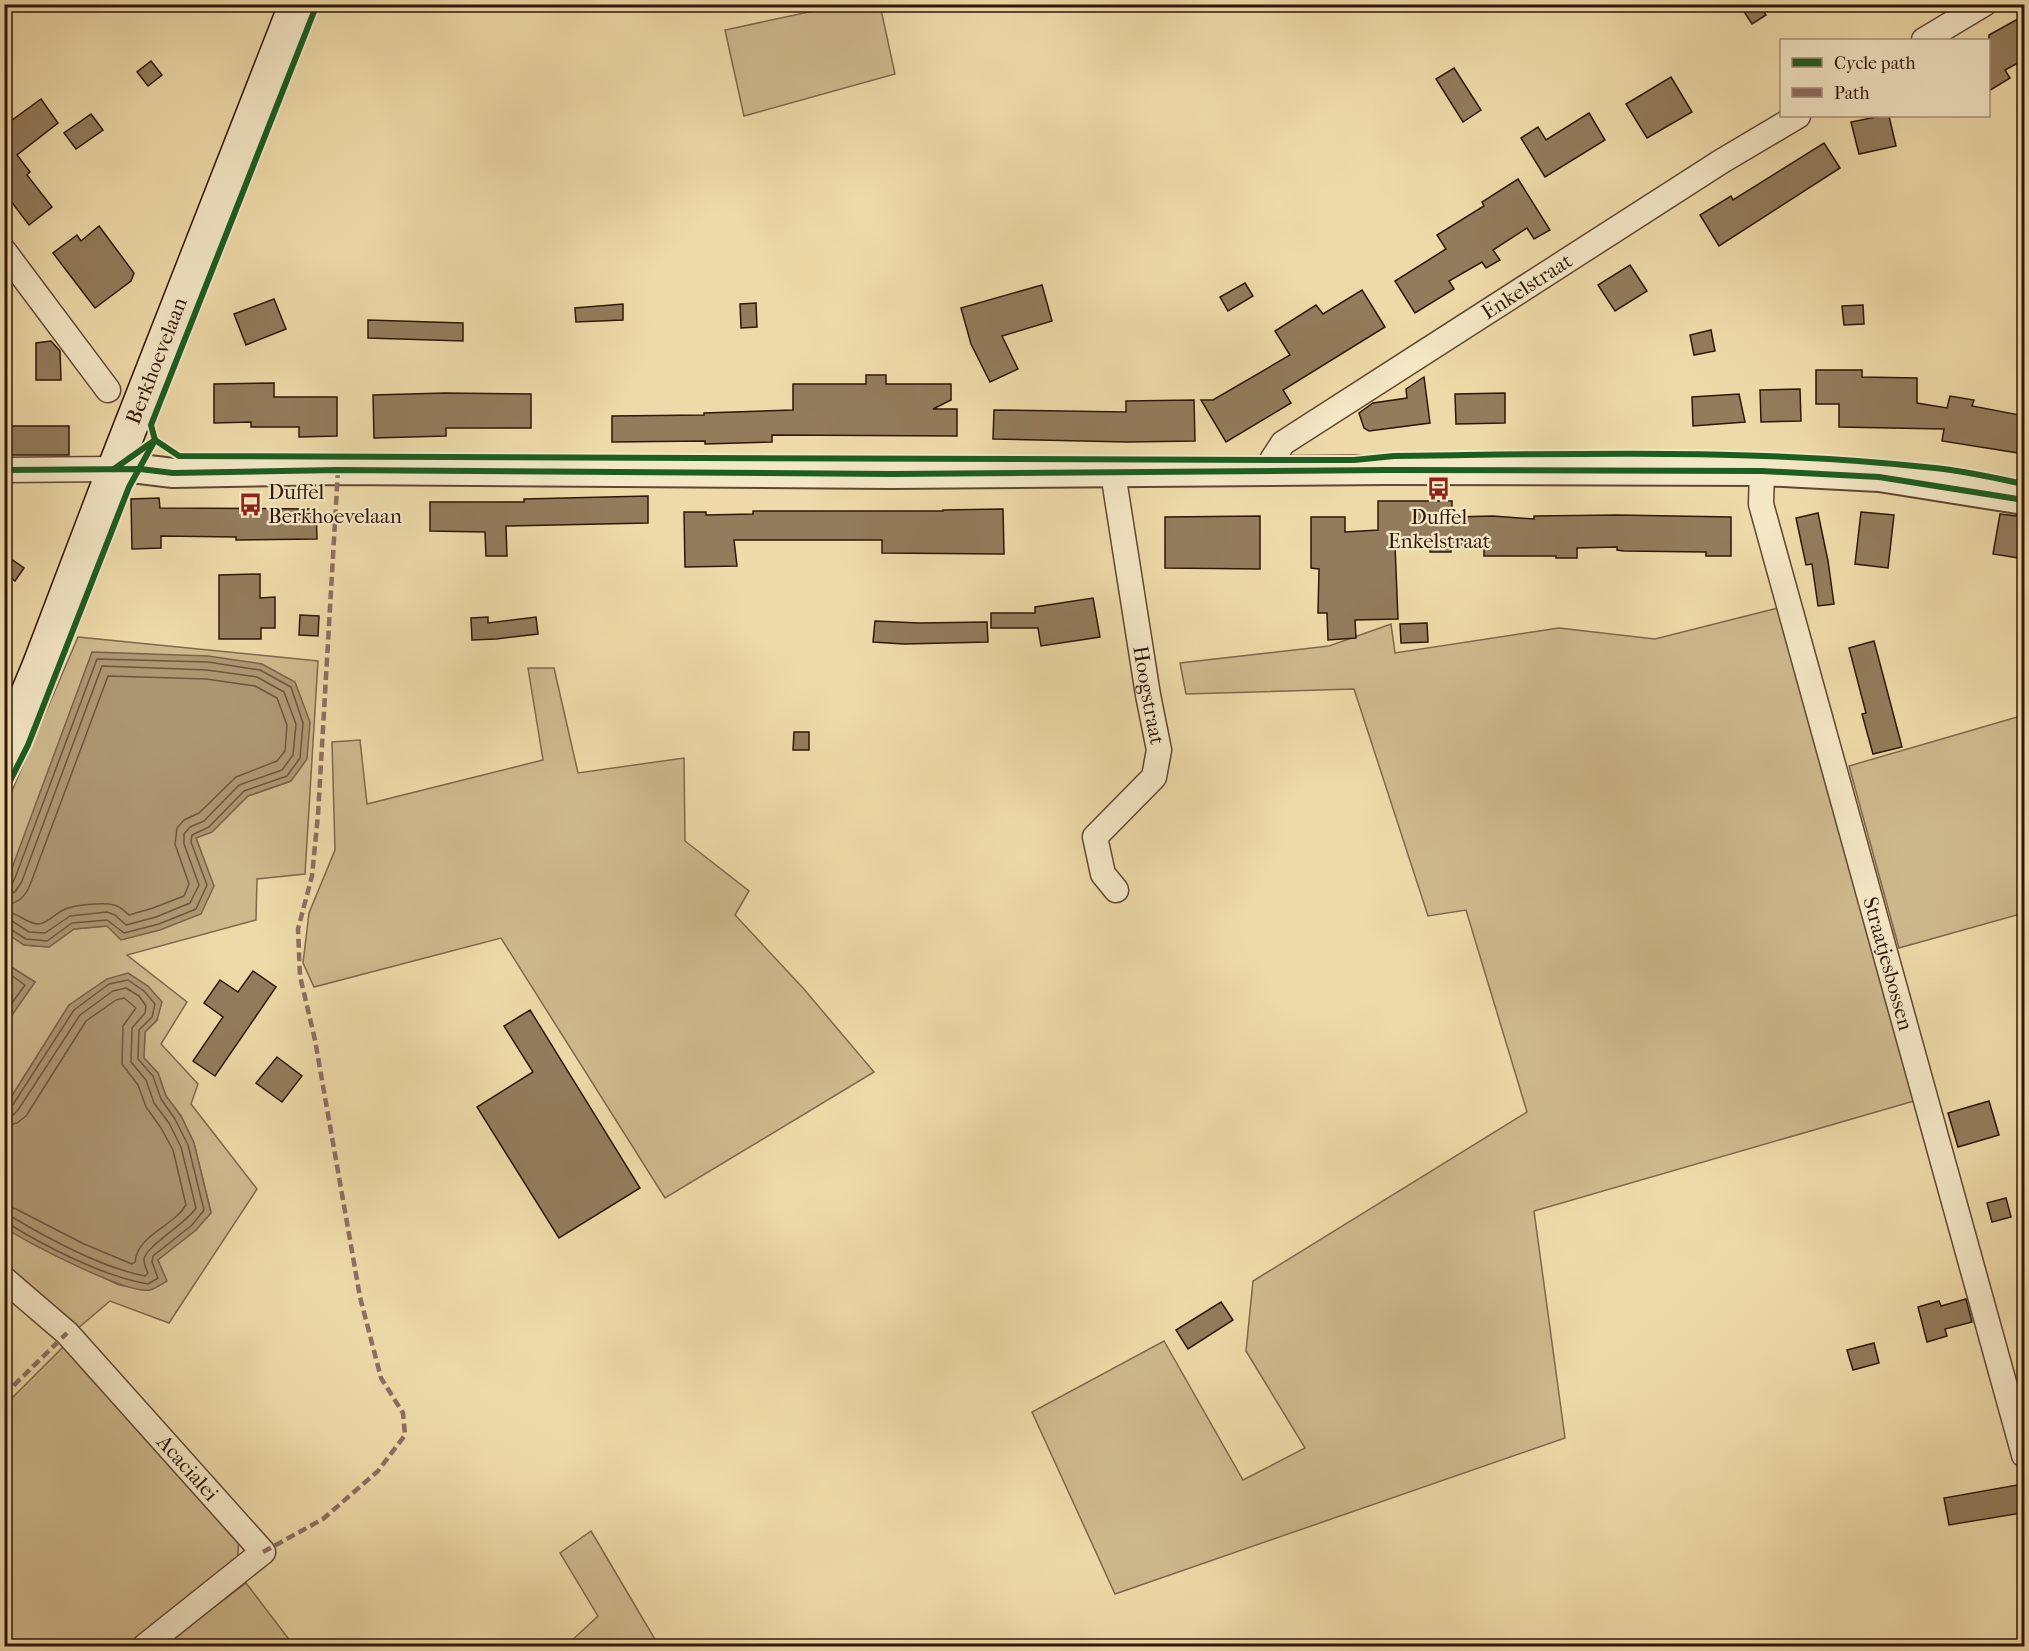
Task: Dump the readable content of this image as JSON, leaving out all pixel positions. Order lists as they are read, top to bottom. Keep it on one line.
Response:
{"streets":{"main road":["Berkhoevelaan"],"street":["Enkelstraat","Hoogstraat","Straatjesbossen","Acacialei"]},"places":{"bus stop":["Duffel Enkelstraat","Duffel Berkhoevelaan"]},"legend":["Cycle path","Path"]}
